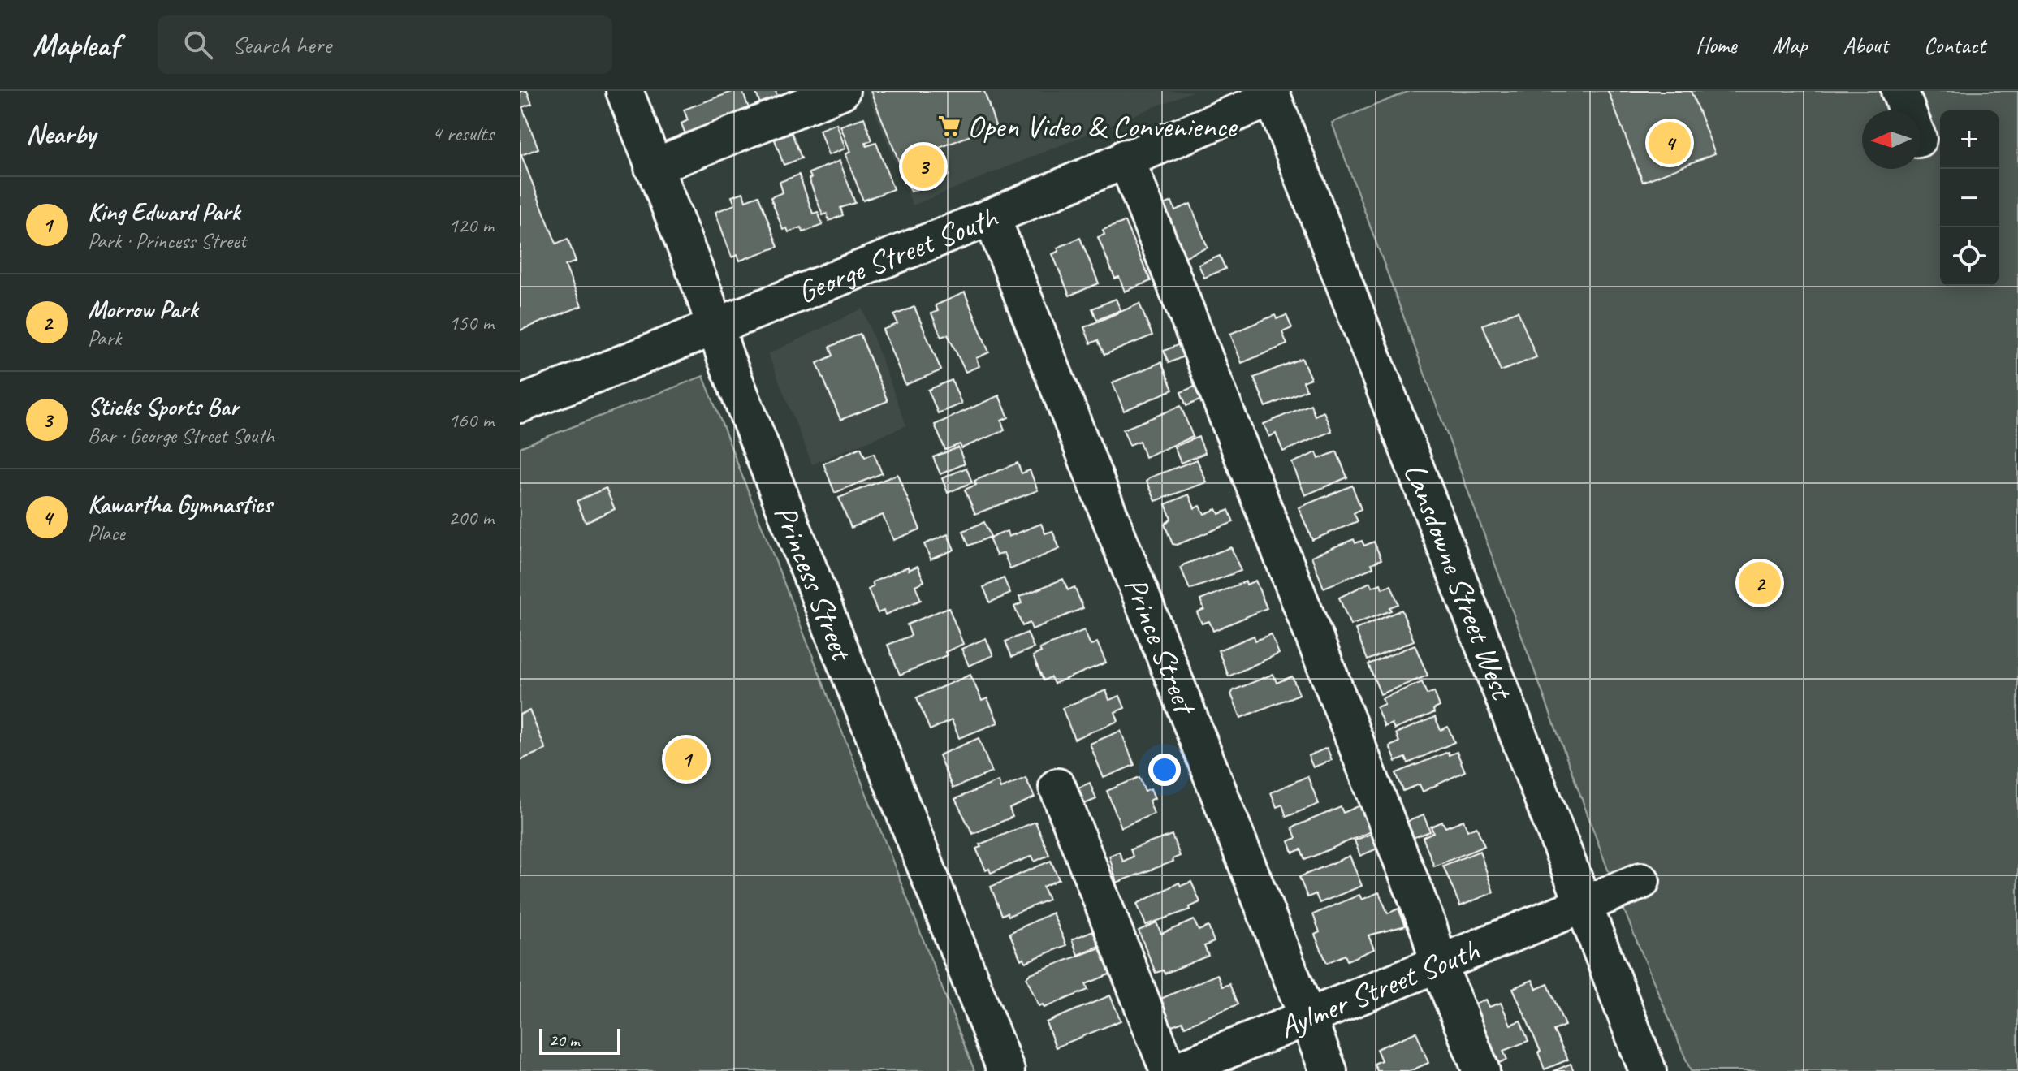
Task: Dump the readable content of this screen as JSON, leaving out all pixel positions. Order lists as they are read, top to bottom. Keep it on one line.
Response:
{"streets":{"street":["George Street South","Princess Street","Lansdowne Street West","Prince Street","Aylmer Street South"]},"crossings":[["George Street South","Princess Street"],["George Street South","Lansdowne Street West"],["George Street South","Prince Street"],["Lansdowne Street West","Aylmer Street South"],["Prince Street","Aylmer Street South"]],"places":{"supermarket":["Open Video & Convenience"]},"scale_bar":"20 m","north":"left","page":{"header":"Mapleaf","search":"Search here","nav":["Home","Map","About","Contact"],"heading":["Nearby","4 results"],"map_buttons":["+","−"],"pins":["4","3","2","1"],"list":[{"mark":"1","name":"King Edward Park","note":"Park · Princess Street","value":"120 m"},{"mark":"2","name":"Morrow Park","note":"Park","value":"150 m"},{"mark":"3","name":"Sticks Sports Bar","note":"Bar · George Street South","value":"160 m"},{"mark":"4","name":"Kawartha Gymnastics","note":"Place","value":"200 m"}],"scale":"20 m"}}
